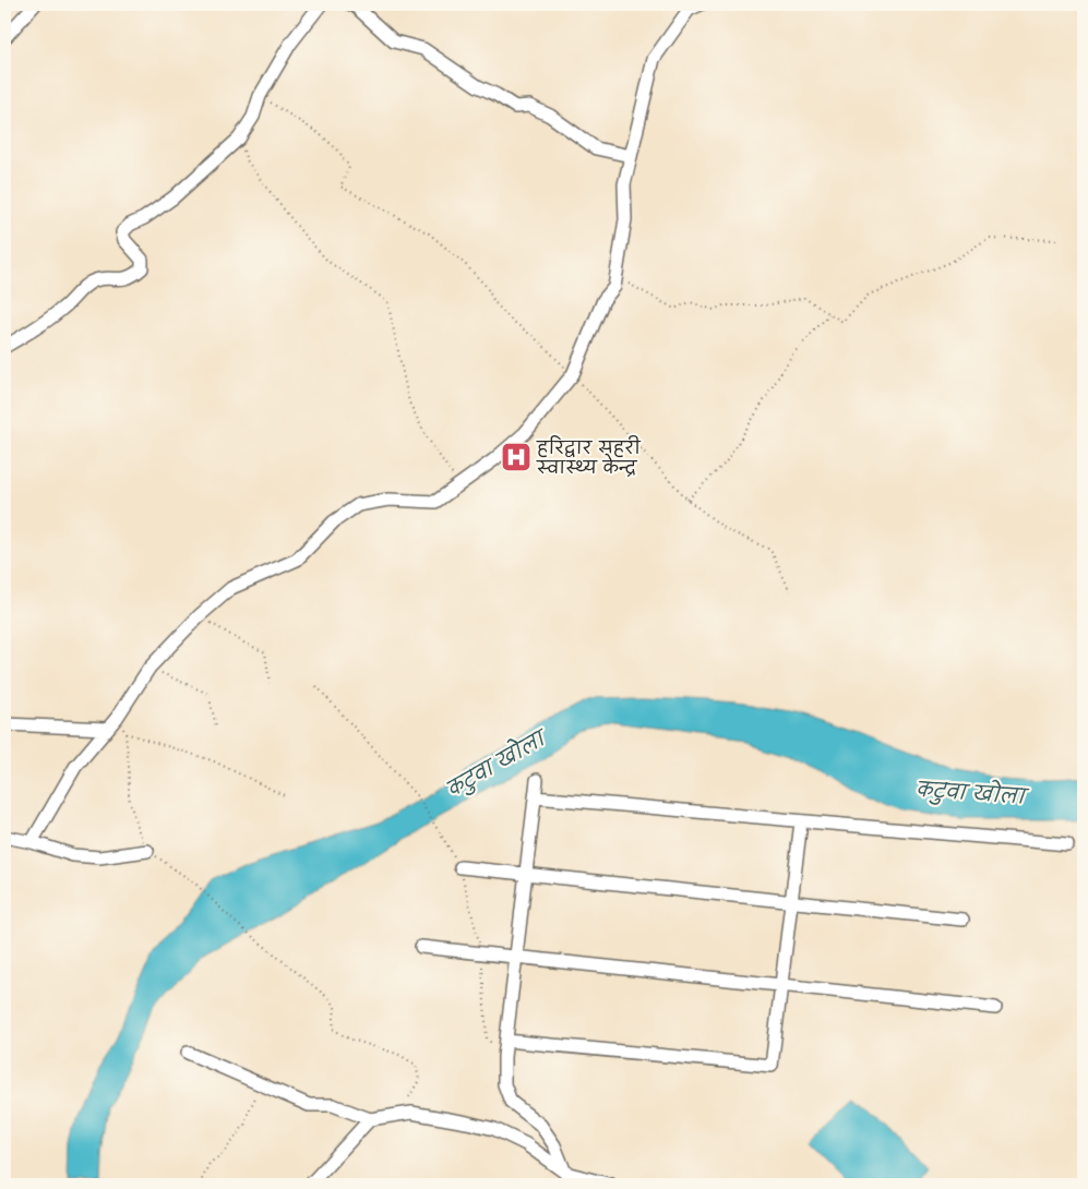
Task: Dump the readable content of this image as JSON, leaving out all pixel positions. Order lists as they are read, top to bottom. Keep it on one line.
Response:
{"water":["कटुवा खोला"],"places":{"hospital":["हरिद्वार सहरी स्वास्थ्य केन्द्र"]}}
